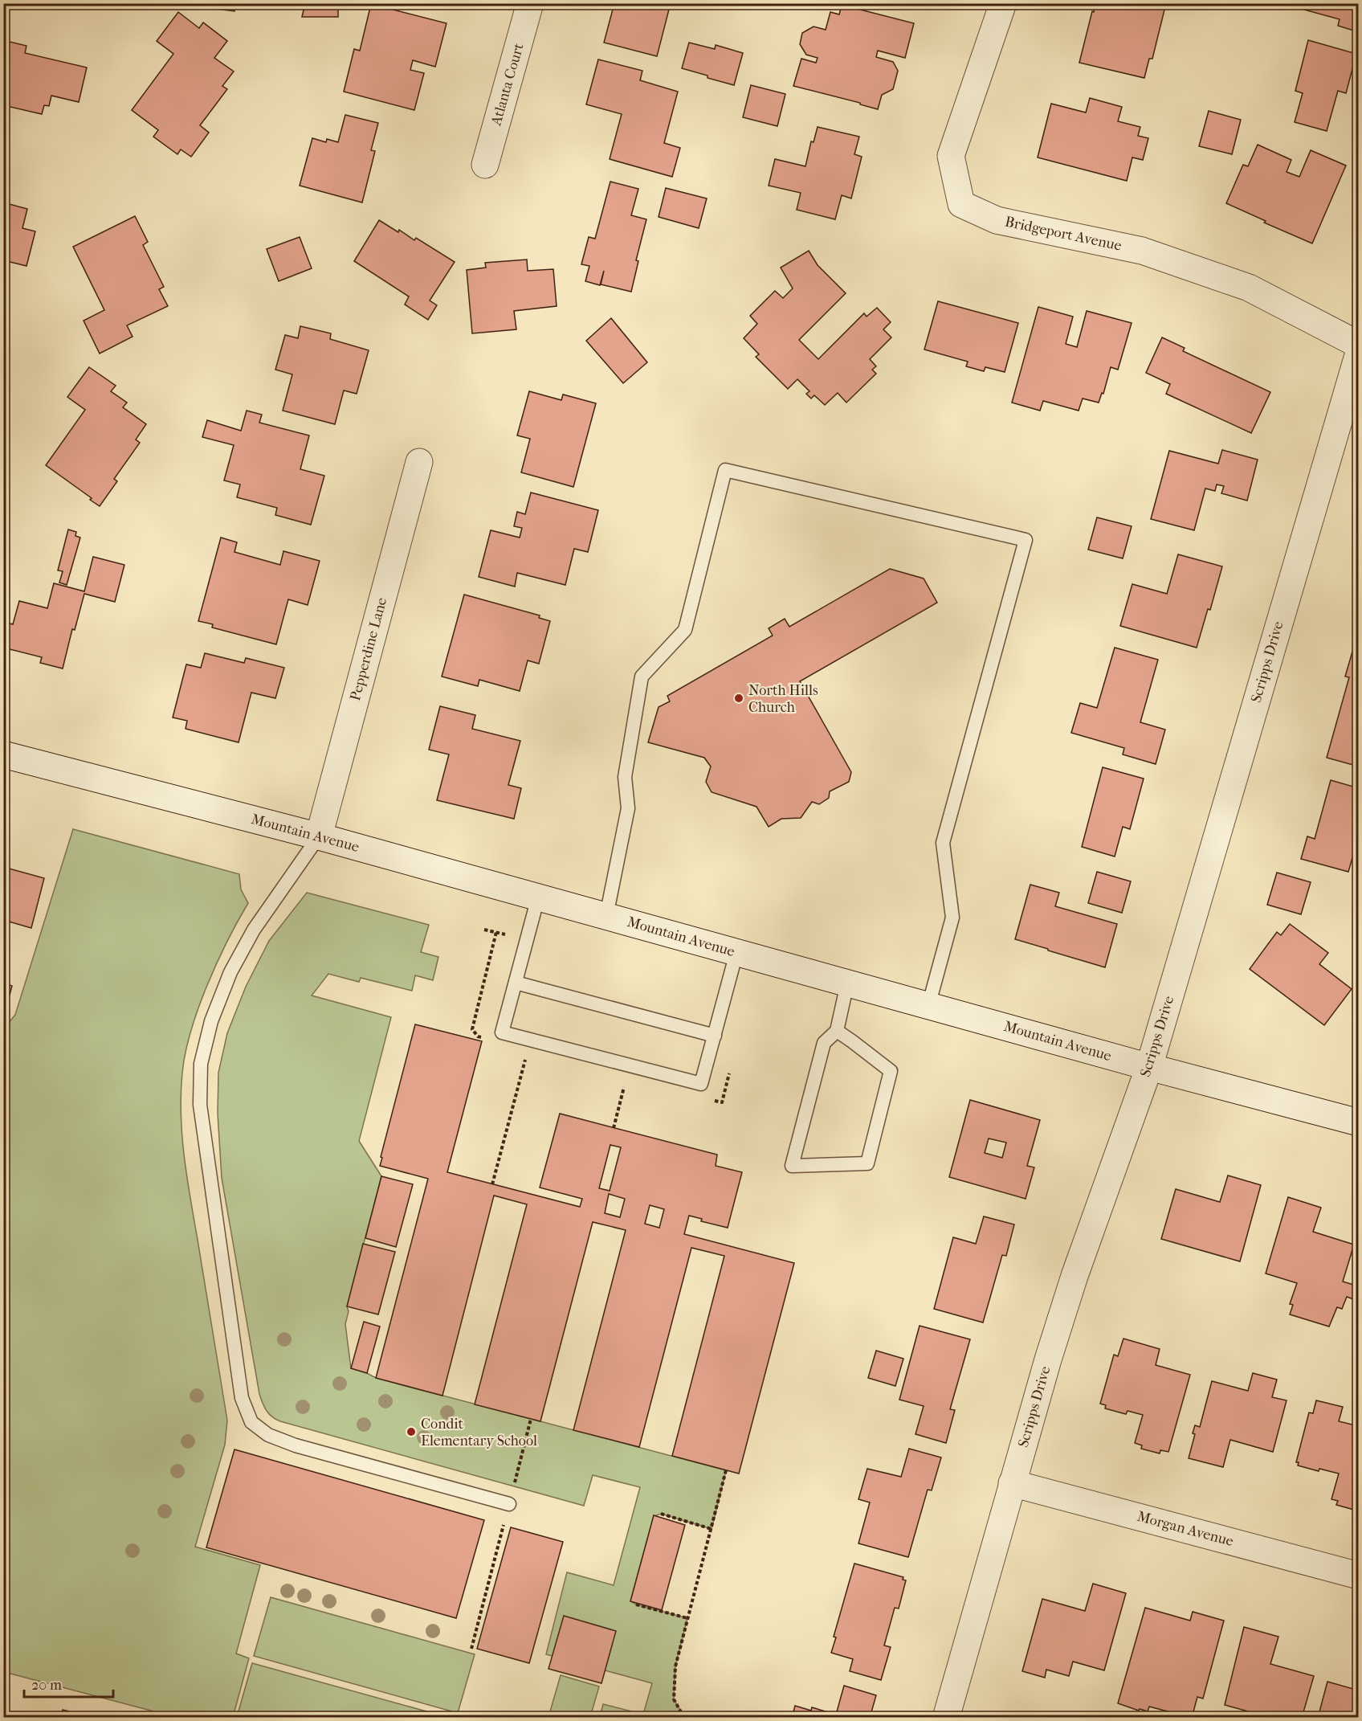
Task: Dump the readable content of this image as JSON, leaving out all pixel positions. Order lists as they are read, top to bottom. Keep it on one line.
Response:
{"streets":{"street":["Atlanta Court","Bridgeport Avenue","Pepperdine Lane","Scripps Drive","Mountain Avenue","Morgan Avenue"]},"crossings":[["Pepperdine Lane","Mountain Avenue"],["Scripps Drive","Mountain Avenue"],["Scripps Drive","Morgan Avenue"]],"places":["North Hills Church","Condit Elementary School"],"scale_bar":"20 m"}
